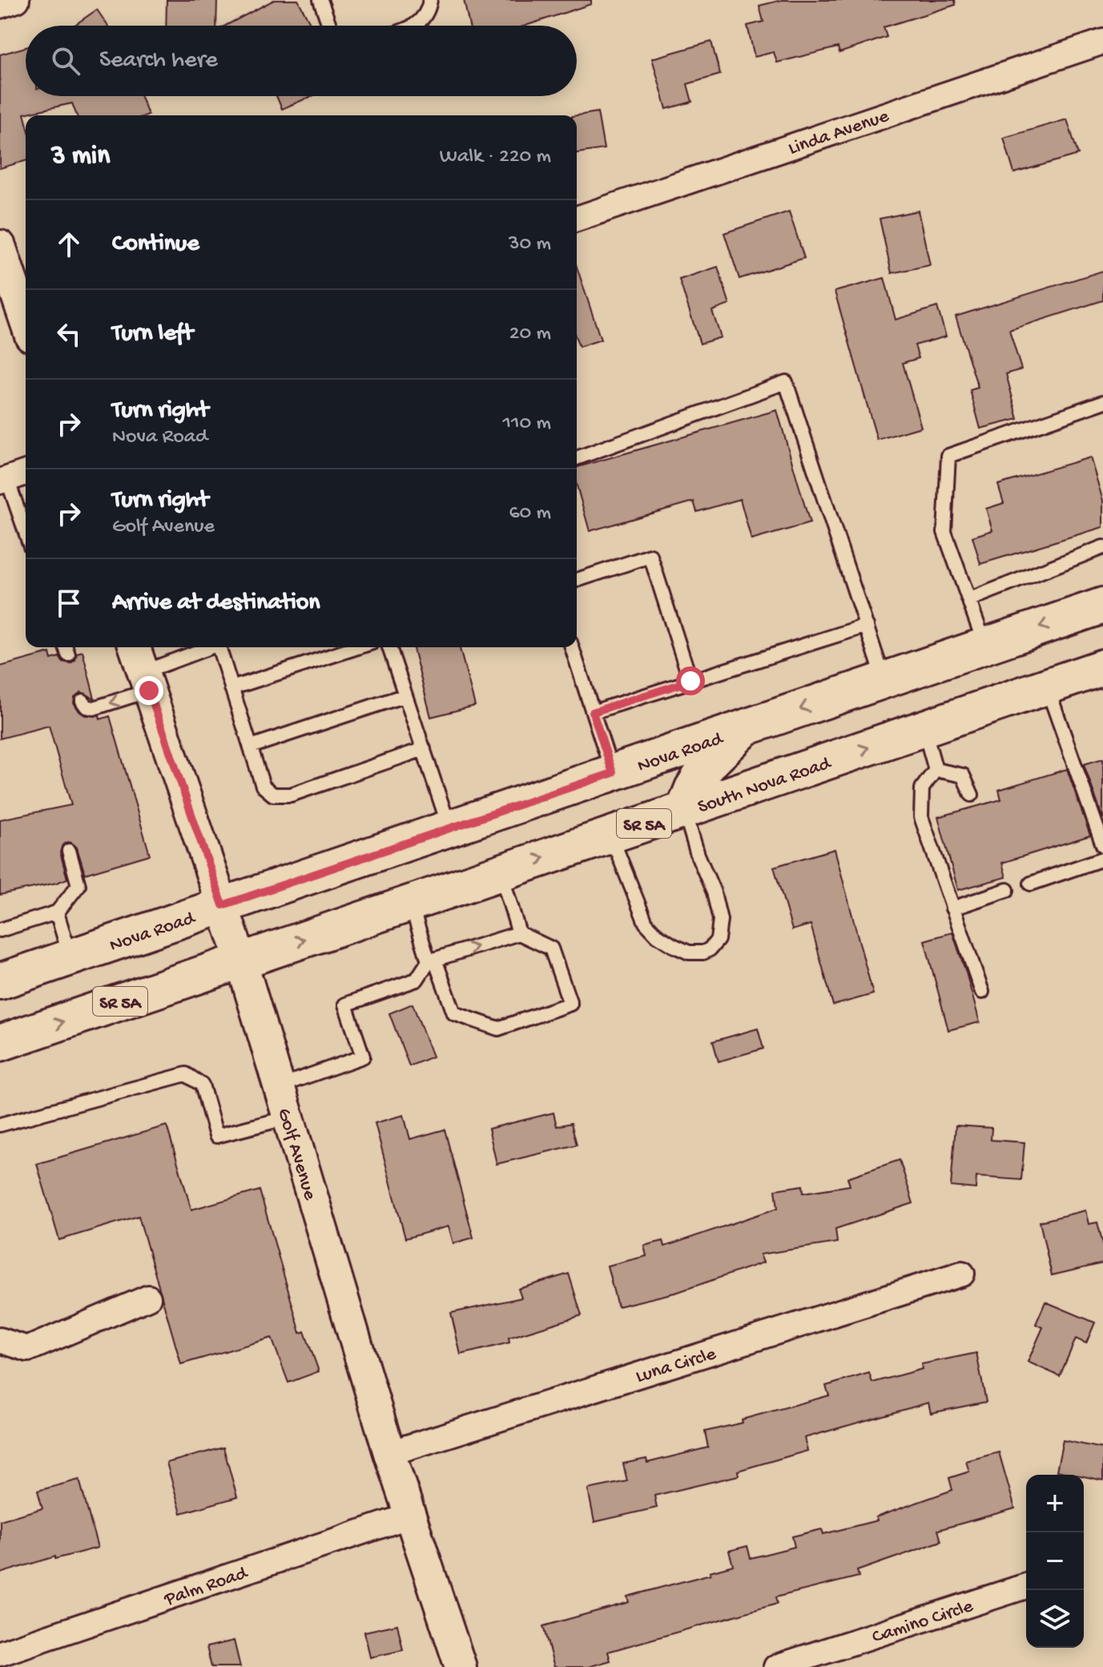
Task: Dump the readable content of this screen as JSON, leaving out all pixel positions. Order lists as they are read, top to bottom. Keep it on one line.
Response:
{"streets":{"main road":["Nova Road","South Nova Road","SR 5A"],"street":["Linda Avenue","Golf Avenue","Luna Circle","Palm Road","Camino Circle"]},"crossings":[["Nova Road","Golf Avenue"],["South Nova Road","SR 5A"],["South Nova Road","Golf Avenue"],["SR 5A","Golf Avenue"],["Golf Avenue","Luna Circle"],["Golf Avenue","Palm Road"]],"one_way":["South Nova Road"],"page":{"search":"Search here","heading":["3 min","Walk · 220 m"],"list":[["Continue","30 m"],["Turn left","20 m"],["Turn right","Nova Road","110 m"],["Turn right","Golf Avenue","60 m"],"Arrive at destination"],"map_buttons":["+","−"]}}
